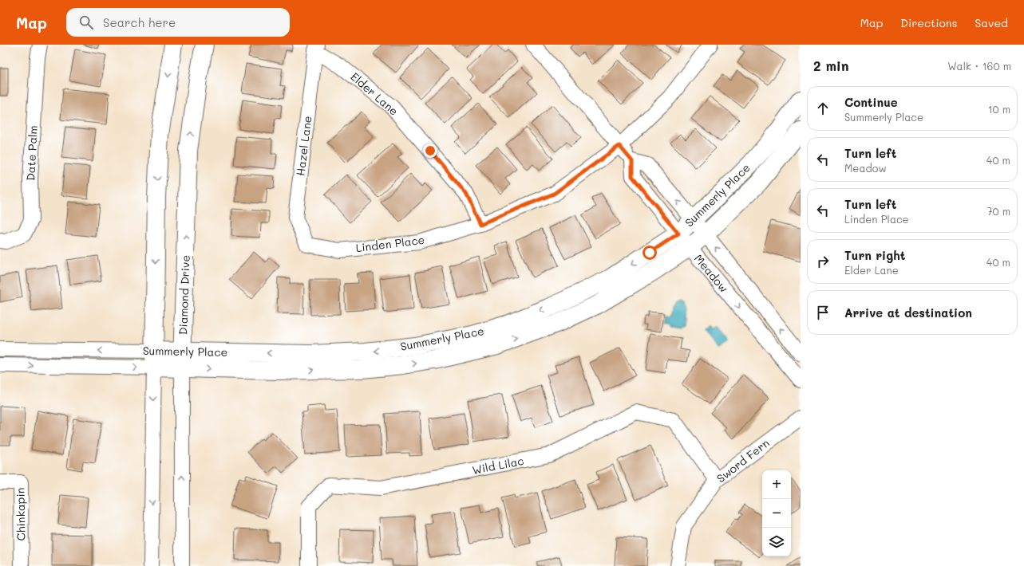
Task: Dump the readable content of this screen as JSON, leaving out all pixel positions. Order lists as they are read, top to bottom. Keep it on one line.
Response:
{"streets":{"street":["Elder Lane","Hazel Lane","Date Palm","Summerly Place","Linden Place","Meadow","Diamond Drive","Sword Fern","Wild Lilac","Chinkapin"]},"crossings":[["Elder Lane","Hazel Lane"],["Elder Lane","Linden Place"],["Hazel Lane","Linden Place"],["Summerly Place","Meadow"],["Summerly Place","Diamond Drive"],["Sword Fern","Wild Lilac"]],"page":{"header":"Map","search":"Search here","nav":["Map","Directions","Saved"],"heading":["2 min","Walk · 160 m"],"list":[["Continue","Summerly Place","10 m"],["Turn left","Meadow","40 m"],["Turn left","Linden Place","70 m"],["Turn right","Elder Lane","40 m"],"Arrive at destination"],"map_buttons":["+","−"]}}
